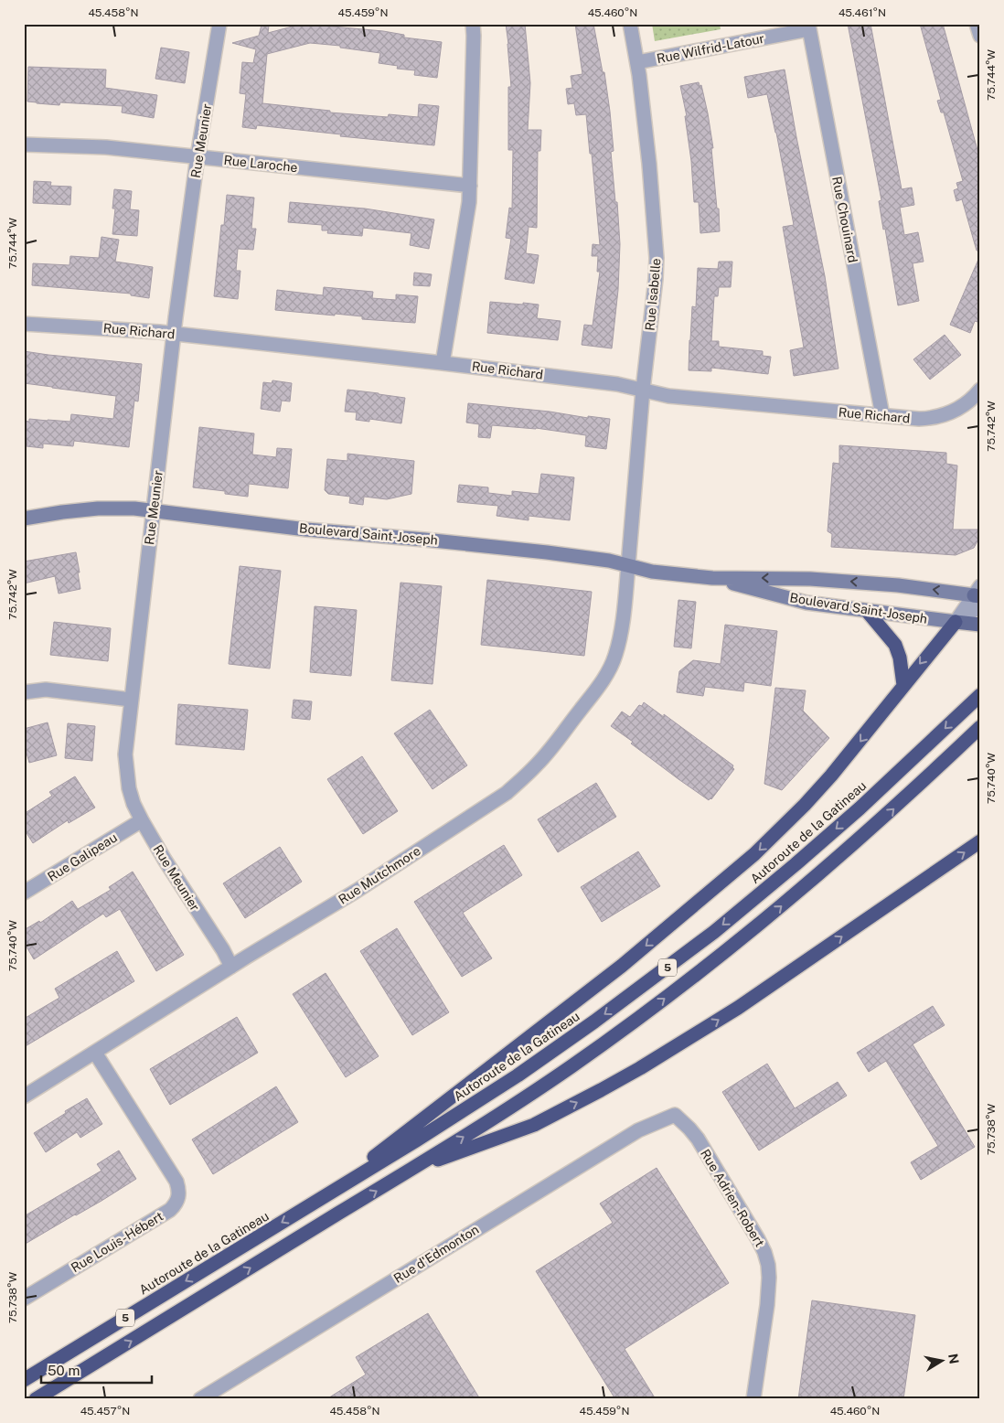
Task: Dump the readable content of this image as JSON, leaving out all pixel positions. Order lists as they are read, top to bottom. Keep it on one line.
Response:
{"streets":{"highway":["Autoroute de la Gatineau","5"],"main road":["Boulevard Saint-Joseph"],"street":["Rue Wilfrid-Latour","Rue Meunier","Rue Laroche","Rue Chouinard","Rue Isabelle","Rue Richard","Rue Galipeau","Rue Mutchmore","Rue Adrien-Robert","Rue Louis-Hébert","Rue d'Edmonton"]},"crossings":[["Rue Wilfrid-Latour","Rue Chouinard"],["Rue Wilfrid-Latour","Rue Isabelle"],["Rue Meunier","Rue Laroche"],["Rue Meunier","Rue Richard"],["Rue Meunier","Boulevard Saint-Joseph"],["Rue Meunier","Rue Galipeau"],["Rue Meunier","Rue Mutchmore"],["Rue Chouinard","Rue Richard"],["Rue Isabelle","Rue Richard"],["Rue Isabelle","Boulevard Saint-Joseph"],["Rue Isabelle","Rue Mutchmore"],["Boulevard Saint-Joseph","Rue Mutchmore"],["Rue Mutchmore","Rue Louis-Hébert"],["Rue Adrien-Robert","Rue d'Edmonton"]],"scale_bar":"50 m","north":"right","coordinates":["45.458°N","45.459°N","45.460°N","45.461°N","75.744°W","75.742°W","75.740°W","75.738°W","45.457°N"]}
